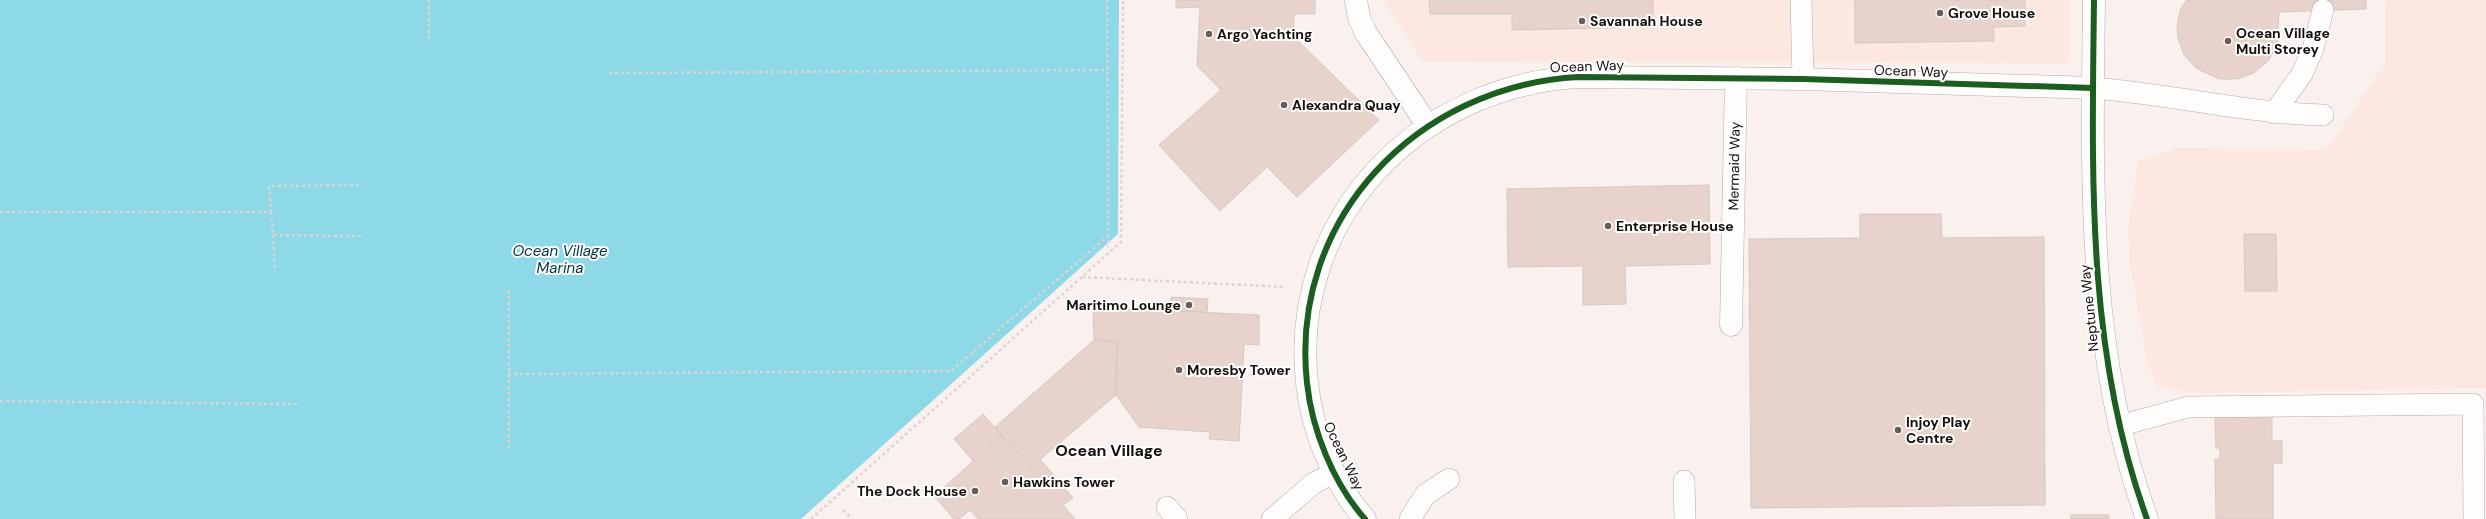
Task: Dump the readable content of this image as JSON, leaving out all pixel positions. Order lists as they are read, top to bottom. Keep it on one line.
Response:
{"streets":{"street":["Ocean Way","Mermaid Way","Neptune Way"]},"crossings":[["Ocean Way","Mermaid Way"],["Ocean Way","Neptune Way"]],"districts":["Ocean Village"],"water":["Ocean Village Marina"],"places":["Grove House","Savannah House","Argo Yachting","Ocean Village Multi Storey","Alexandra Quay","Enterprise House","Maritimo Lounge","Moresby Tower","Injoy Play Centre","Hawkins Tower","The Dock House"]}
